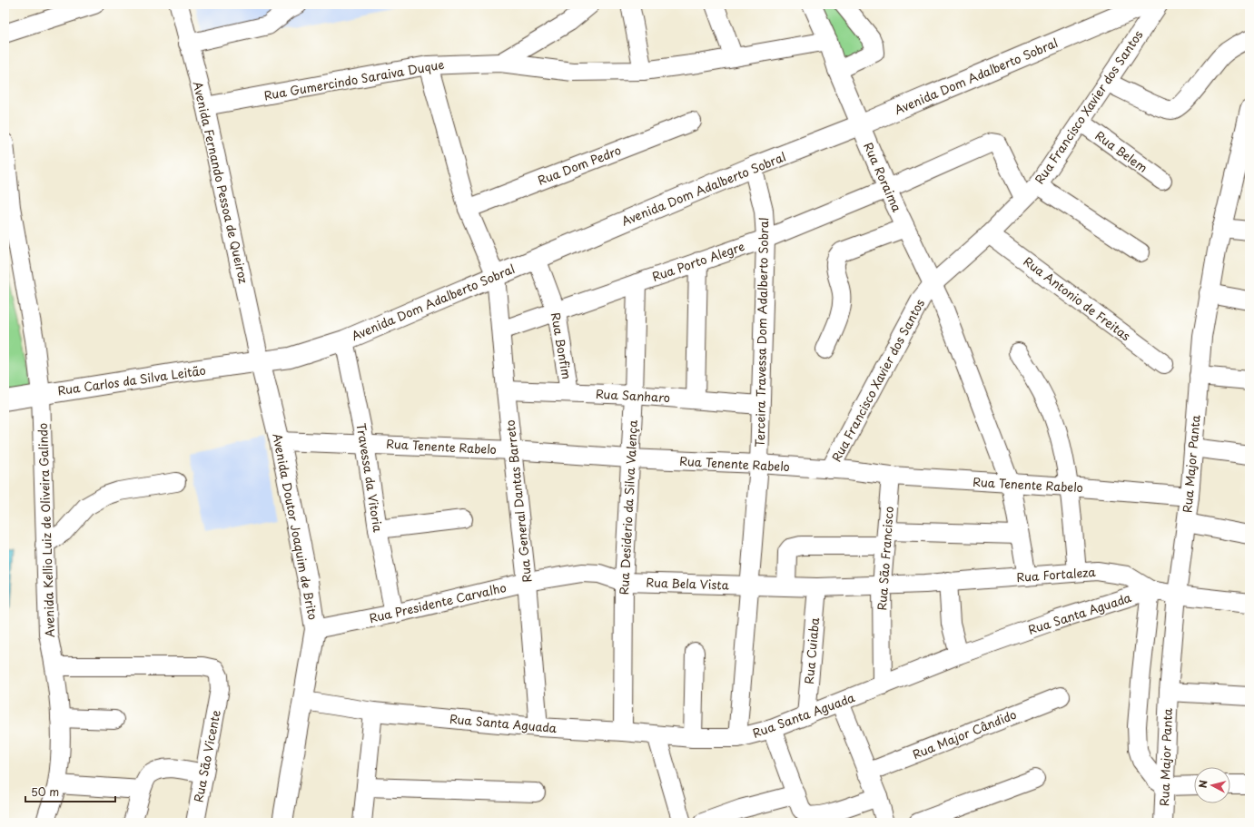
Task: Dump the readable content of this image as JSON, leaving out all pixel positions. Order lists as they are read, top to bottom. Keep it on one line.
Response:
{"streets":{"main road":["Avenida Dom Adalberto Sobral","Rua Carlos da Silva Leitão","Avenida Doutor Joaquim de Brito"],"street":["Rua Gumercindo Saraiva Duque","Rua Francisco Xavier dos Santos","Rua Belem","Rua Dom Pedro","Rua Roraima","Avenida Fernando Pessoa de Queiroz","Rua Porto Alegre","Rua Antonio de Freitas","Terceira Travessa Dom Adalberto Sobral","Rua Bonfim","Rua Sanharo","Rua Tenente Rabelo","Rua Major Panta","Travessa da Vitoria","Rua General Dantas Barreto","Rua Desiderio da Silva Valença","Avenida Kellio Luiz de Oliveira Galindo","Rua São Francisco","Rua Fortaleza","Rua Bela Vista","Rua Presidente Carvalho","Rua Santa Aguada","Rua Cuiaba","Rua Major Cândido","Rua São Vicente"]},"crossings":[["Avenida Dom Adalberto Sobral","Rua Roraima"],["Avenida Dom Adalberto Sobral","Avenida Fernando Pessoa de Queiroz"],["Avenida Dom Adalberto Sobral","Terceira Travessa Dom Adalberto Sobral"],["Avenida Dom Adalberto Sobral","Rua Bonfim"],["Avenida Dom Adalberto Sobral","Rua Carlos da Silva Leitão"],["Avenida Dom Adalberto Sobral","Travessa da Vitoria"],["Avenida Dom Adalberto Sobral","Rua General Dantas Barreto"],["Avenida Dom Adalberto Sobral","Avenida Doutor Joaquim de Brito"],["Rua Gumercindo Saraiva Duque","Rua Roraima"],["Rua Gumercindo Saraiva Duque","Avenida Fernando Pessoa de Queiroz"],["Rua Gumercindo Saraiva Duque","Rua General Dantas Barreto"],["Rua Francisco Xavier dos Santos","Rua Belem"],["Rua Francisco Xavier dos Santos","Rua Roraima"],["Rua Francisco Xavier dos Santos","Rua Porto Alegre"],["Rua Francisco Xavier dos Santos","Rua Antonio de Freitas"],["Rua Francisco Xavier dos Santos","Rua Tenente Rabelo"],["Rua Dom Pedro","Rua General Dantas Barreto"],["Rua Roraima","Rua Porto Alegre"],["Rua Roraima","Rua Tenente Rabelo"],["Rua Roraima","Rua Fortaleza"],["Avenida Fernando Pessoa de Queiroz","Rua Carlos da Silva Leitão"],["Avenida Fernando Pessoa de Queiroz","Avenida Doutor Joaquim de Brito"],["Rua Porto Alegre","Terceira Travessa Dom Adalberto Sobral"],["Rua Porto Alegre","Rua Bonfim"],["Rua Porto Alegre","Rua General Dantas Barreto"],["Rua Porto Alegre","Rua Desiderio da Silva Valença"],["Terceira Travessa Dom Adalberto Sobral","Rua Sanharo"],["Terceira Travessa Dom Adalberto Sobral","Rua Tenente Rabelo"],["Terceira Travessa Dom Adalberto Sobral","Rua Fortaleza"],["Terceira Travessa Dom Adalberto Sobral","Rua Bela Vista"],["Terceira Travessa Dom Adalberto Sobral","Rua Santa Aguada"],["Rua Bonfim","Rua Sanharo"],["Rua Carlos da Silva Leitão","Avenida Doutor Joaquim de Brito"],["Rua Carlos da Silva Leitão","Avenida Kellio Luiz de Oliveira Galindo"],["Rua Sanharo","Rua General Dantas Barreto"],["Rua Sanharo","Rua Desiderio da Silva Valença"],["Rua Tenente Rabelo","Rua Major Panta"],["Rua Tenente Rabelo","Travessa da Vitoria"],["Rua Tenente Rabelo","Rua General Dantas Barreto"],["Rua Tenente Rabelo","Rua Desiderio da Silva Valença"],["Rua Tenente Rabelo","Avenida Doutor Joaquim de Brito"],["Rua Tenente Rabelo","Rua São Francisco"],["Rua Major Panta","Rua Santa Aguada"],["Travessa da Vitoria","Rua Presidente Carvalho"],["Rua General Dantas Barreto","Rua Presidente Carvalho"],["Rua General Dantas Barreto","Rua Santa Aguada"],["Rua Desiderio da Silva Valença","Rua Bela Vista"],["Rua Desiderio da Silva Valença","Rua Presidente Carvalho"],["Rua Desiderio da Silva Valença","Rua Santa Aguada"],["Avenida Doutor Joaquim de Brito","Rua Presidente Carvalho"],["Avenida Doutor Joaquim de Brito","Rua Santa Aguada"],["Avenida Kellio Luiz de Oliveira Galindo","Rua São Vicente"],["Rua São Francisco","Rua Fortaleza"],["Rua São Francisco","Rua Santa Aguada"],["Rua Fortaleza","Rua Bela Vista"],["Rua Fortaleza","Rua Santa Aguada"],["Rua Fortaleza","Rua Cuiaba"],["Rua Bela Vista","Rua Presidente Carvalho"],["Rua Santa Aguada","Rua Cuiaba"]],"scale_bar":"50 m","north":"left"}
